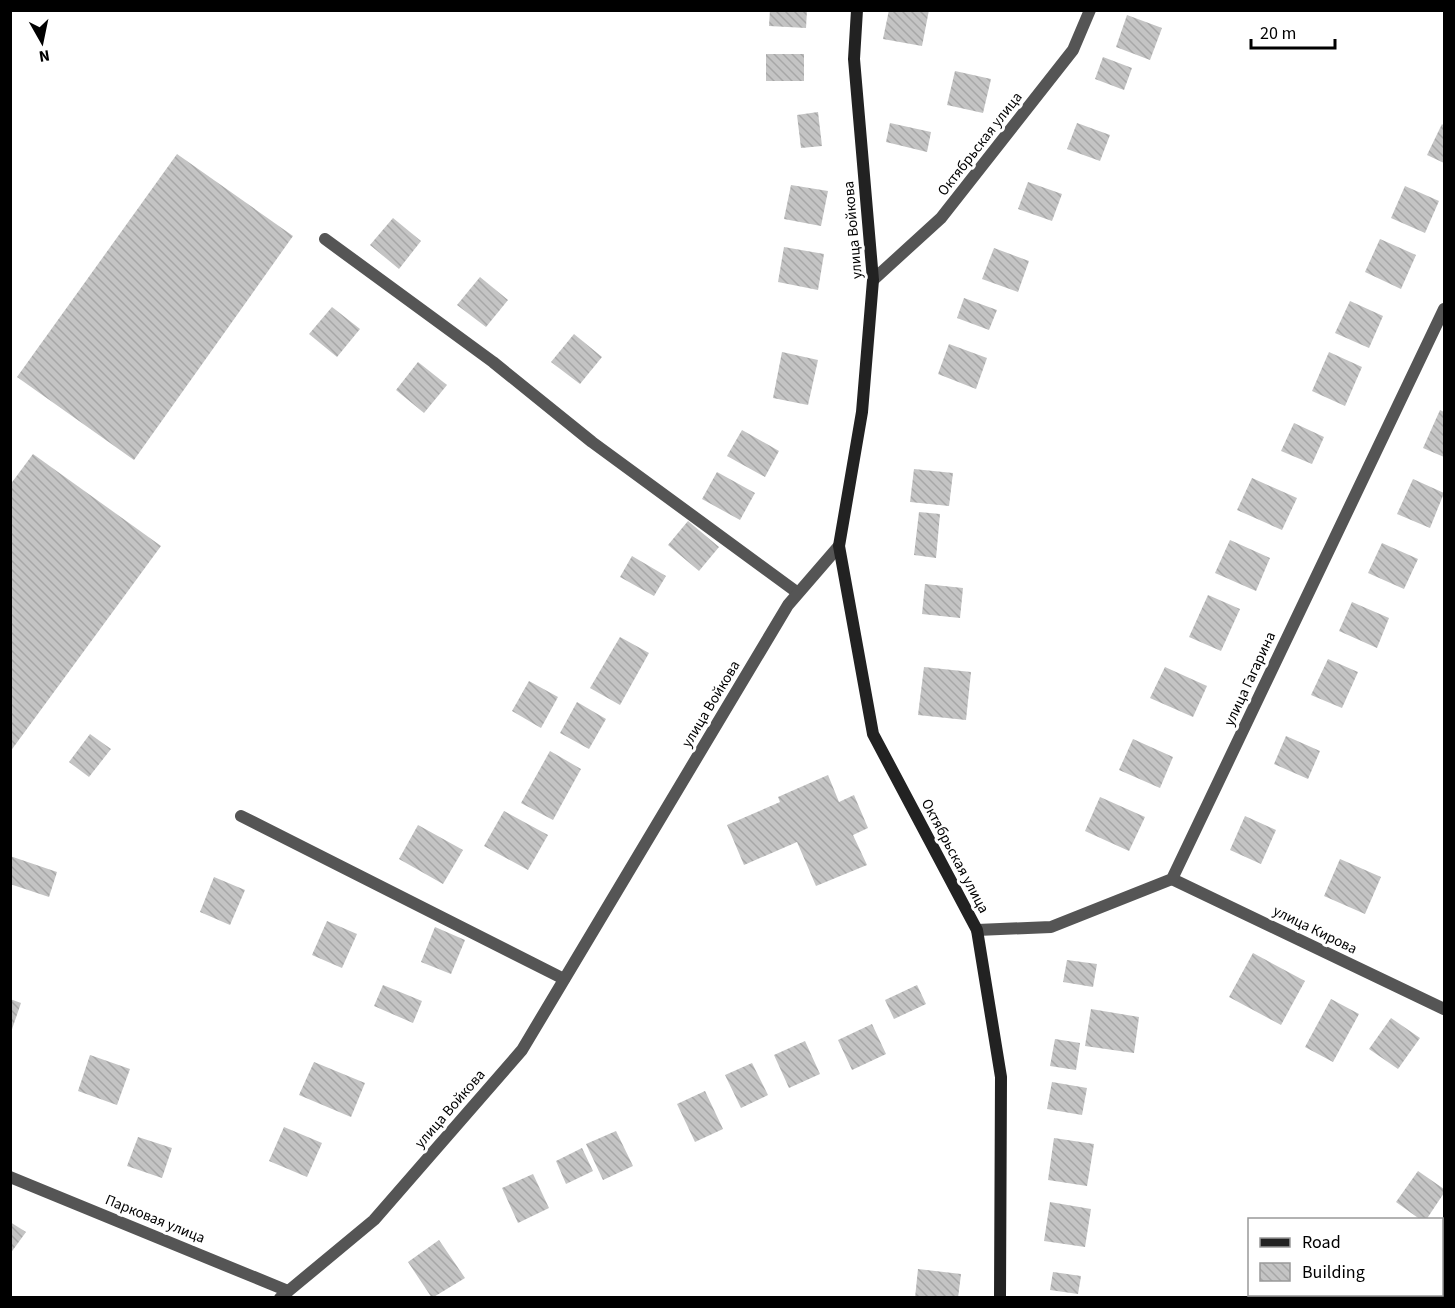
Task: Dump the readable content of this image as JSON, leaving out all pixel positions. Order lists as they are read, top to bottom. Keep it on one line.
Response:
{"streets":{"street":["Октябрьская улица","улица Войкова","улица Гагарина","улица Кирова","Парковая улица"]},"crossings":[["Октябрьская улица","улица Войкова"],["улица Войкова","Парковая улица"],["улица Гагарина","улица Кирова"]],"legend":["Road","Building"],"scale_bar":"20 m","north":"bottom"}
